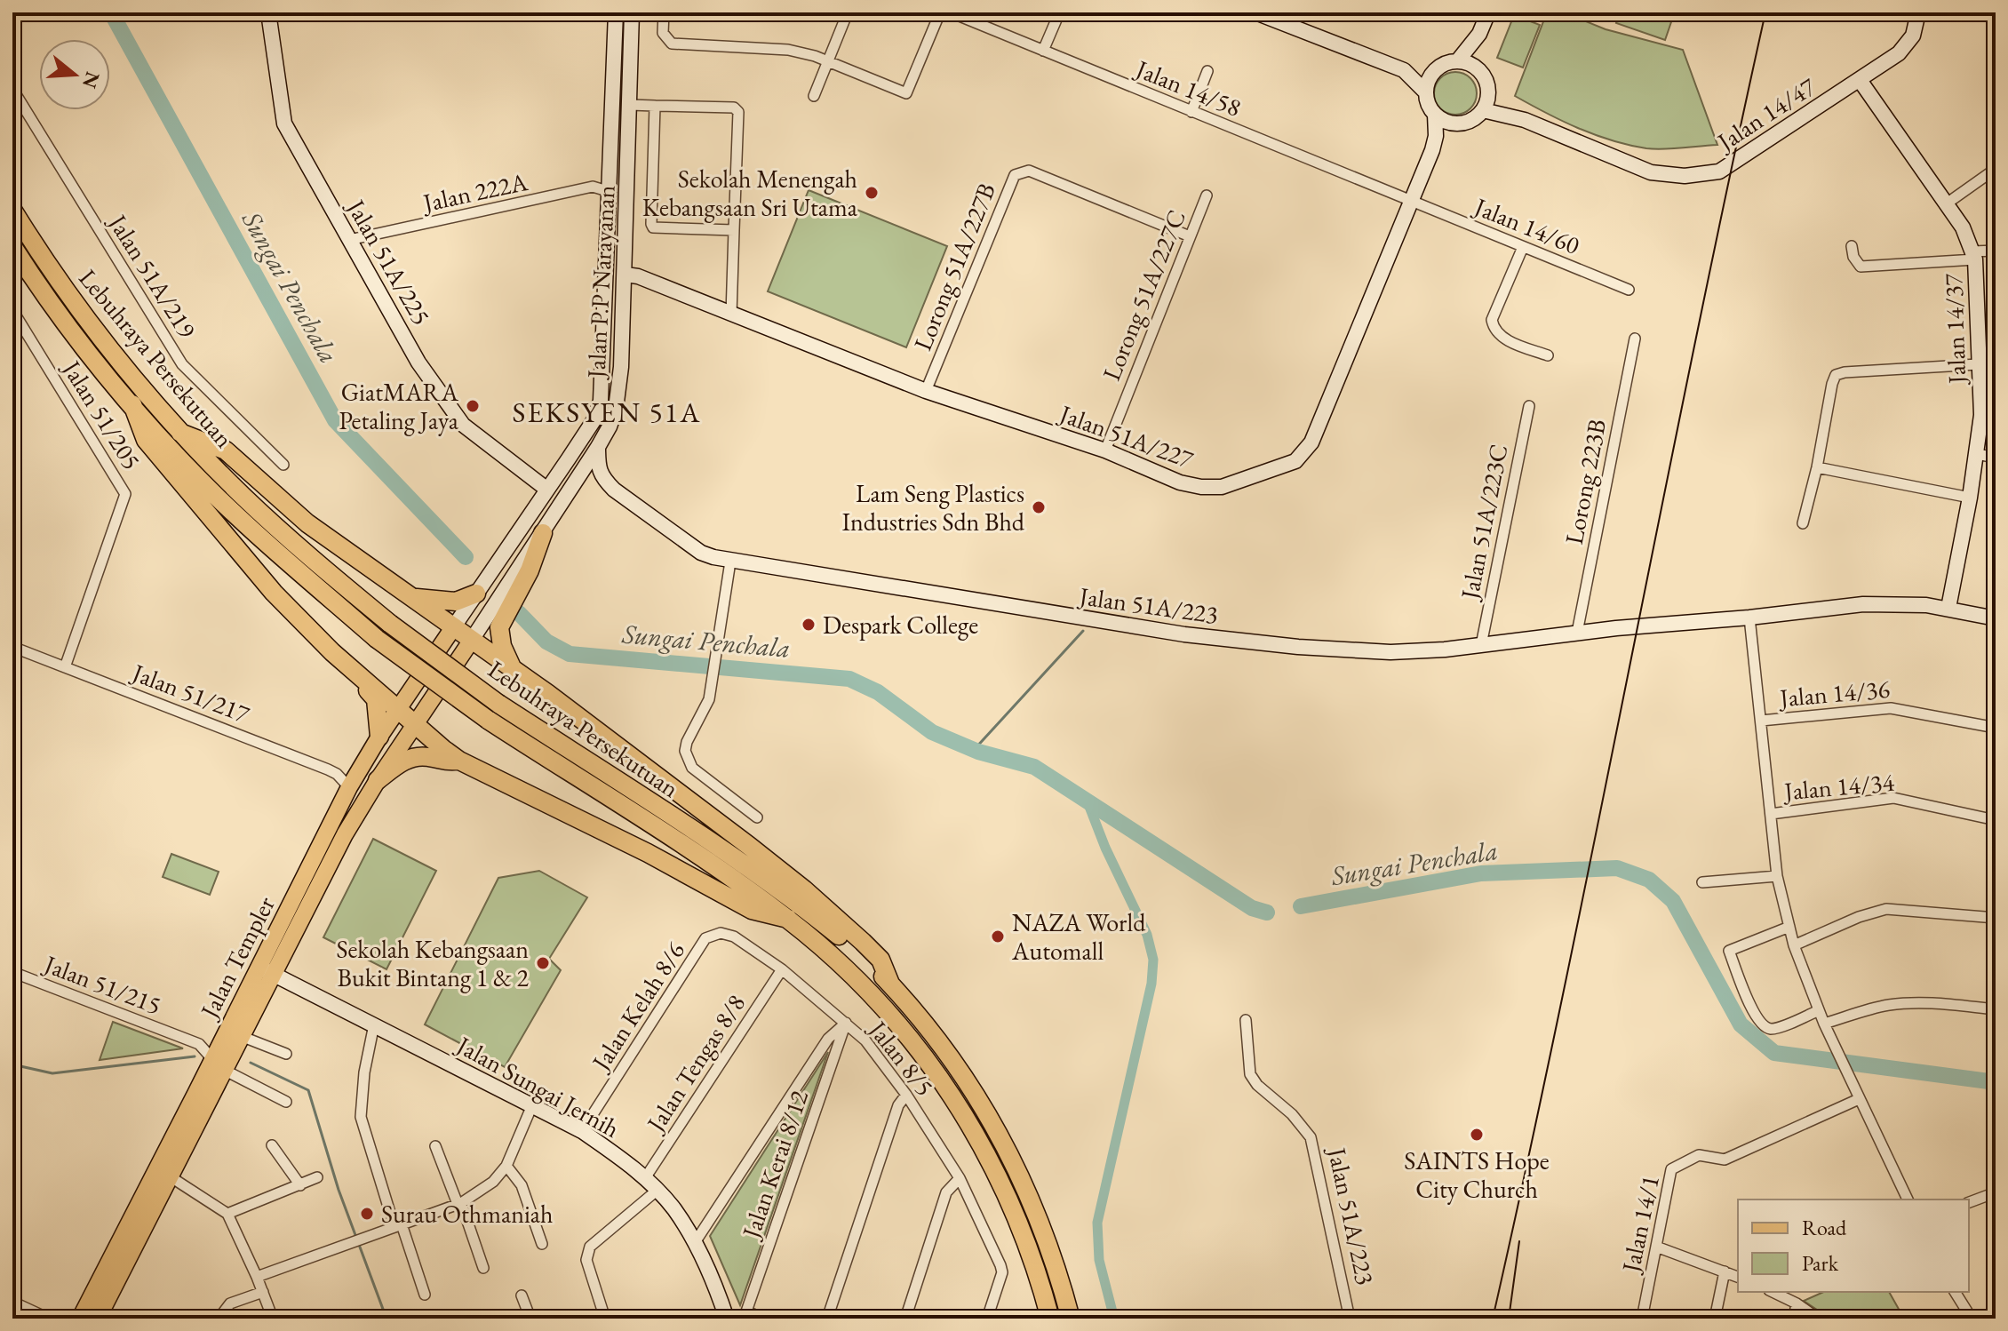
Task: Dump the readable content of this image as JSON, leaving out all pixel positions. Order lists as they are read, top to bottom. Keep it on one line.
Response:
{"streets":{"highway":["Lebuhraya Persekutuan"],"main road":["Jalan Templer"],"street":["Jalan 14/58","Jalan 14/47","Jalan 222A","Jalan 14/60","Jalan 51A/225","Lorong 51A/227B","Jalan 51A/219","Jalan P.P Narayanan","Lorong 51A/227C","Jalan 14/37","Jalan 51/205","Jalan 51A/227","Lorong 223B","Jalan 51A/223C","Jalan 51A/223","Jalan 51/217","Jalan 14/36","Jalan 14/34","Jalan 51/215","Jalan Kelah 8/6","Jalan 8/5","Jalan Tengas 8/8","Jalan Sungai Jernih","Jalan Kerai 8/12","Jalan 14/1"]},"crossings":[["Jalan 14/58","Jalan 14/60"],["Jalan 14/58","Jalan 51A/227"],["Jalan 14/47","Jalan 14/37"],["Jalan 14/47","Jalan 51A/227"],["Jalan 222A","Jalan 51A/225"],["Jalan 222A","Jalan P.P Narayanan"],["Jalan 14/60","Jalan 51A/227"],["Jalan 51A/225","Jalan P.P Narayanan"],["Lorong 51A/227B","Lorong 51A/227C"],["Lorong 51A/227B","Jalan 51A/227"],["Jalan P.P Narayanan","Jalan 51A/227"],["Jalan P.P Narayanan","Jalan 51A/223"],["Jalan P.P Narayanan","Jalan Templer"],["Lorong 51A/227C","Jalan 51A/227"],["Jalan 14/37","Jalan 51A/223"],["Jalan 51/205","Jalan 51/217"],["Lorong 223B","Jalan 51A/223"],["Jalan 51A/223C","Jalan 51A/223"],["Jalan 51/217","Jalan Templer"],["Jalan Templer","Jalan 51/215"],["Jalan Templer","Jalan Sungai Jernih"],["Jalan Kelah 8/6","Jalan 8/5"],["Jalan Kelah 8/6","Jalan Sungai Jernih"],["Jalan 8/5","Jalan Tengas 8/8"],["Jalan 8/5","Jalan Kerai 8/12"],["Jalan Tengas 8/8","Jalan Sungai Jernih"]],"districts":["SEKSYEN 51A"],"water":["Sungai Penchala"],"places":["Sekolah Menengah Kebangsaan Sri Utama","GiatMARA Petaling Jaya","Lam Seng Plastics Industries Sdn Bhd","Despark College","NAZA World Automall","Sekolah Kebangsaan Bukit Bintang 1 & 2","SAINTS Hope City Church","Surau Othmaniah"],"legend":["Road","Park"],"north":"right"}
